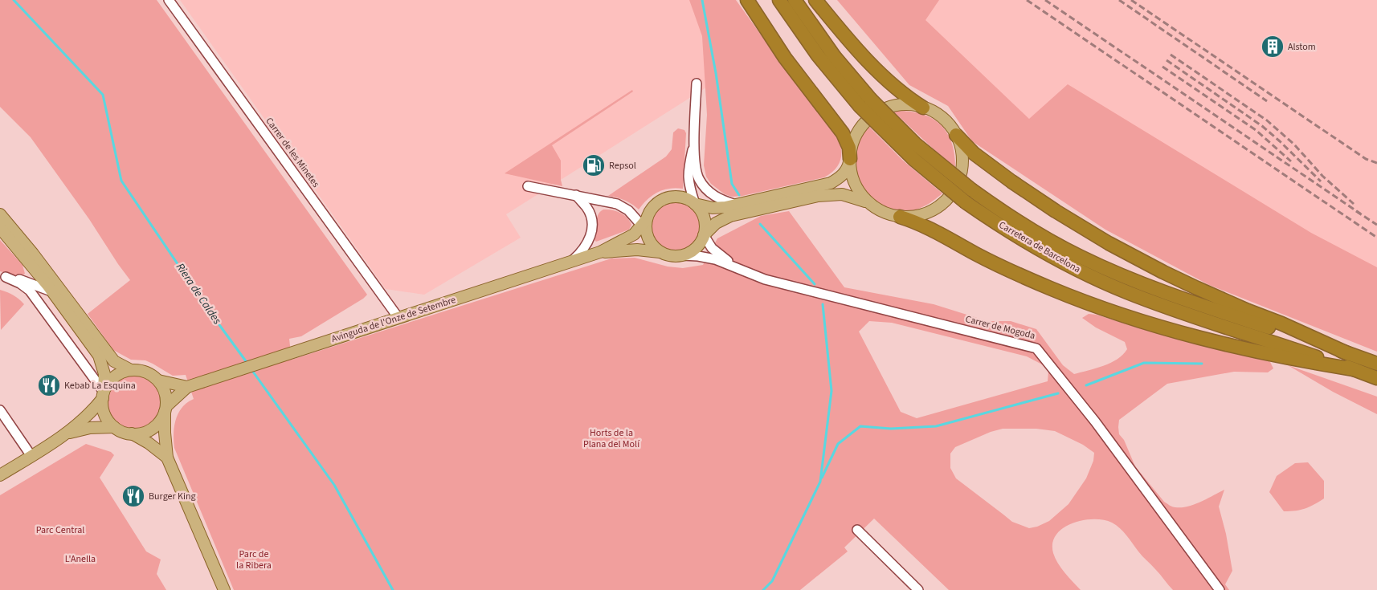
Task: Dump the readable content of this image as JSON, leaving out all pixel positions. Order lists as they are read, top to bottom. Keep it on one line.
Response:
{"streets":{"highway":["Carretera de Barcelona"],"main road":["Avinguda de l'Onze de Setembre"],"street":["Carrer de les Minetes","Carrer de Mogoda"]},"crossings":[["Carrer de les Minetes","Avinguda de l'Onze de Setembre"],["Avinguda de l'Onze de Setembre","Carrer de Mogoda"]],"water":["Riera de Caldes"],"parks":["Horts de la Plana del Molí","Parc Central","Parc de la Ribera","L'Anella"],"places":{"building":["Alstom"],"fuel station":["Repsol"],"restaurant":["Kebab La Esquina","Burger King"]}}
